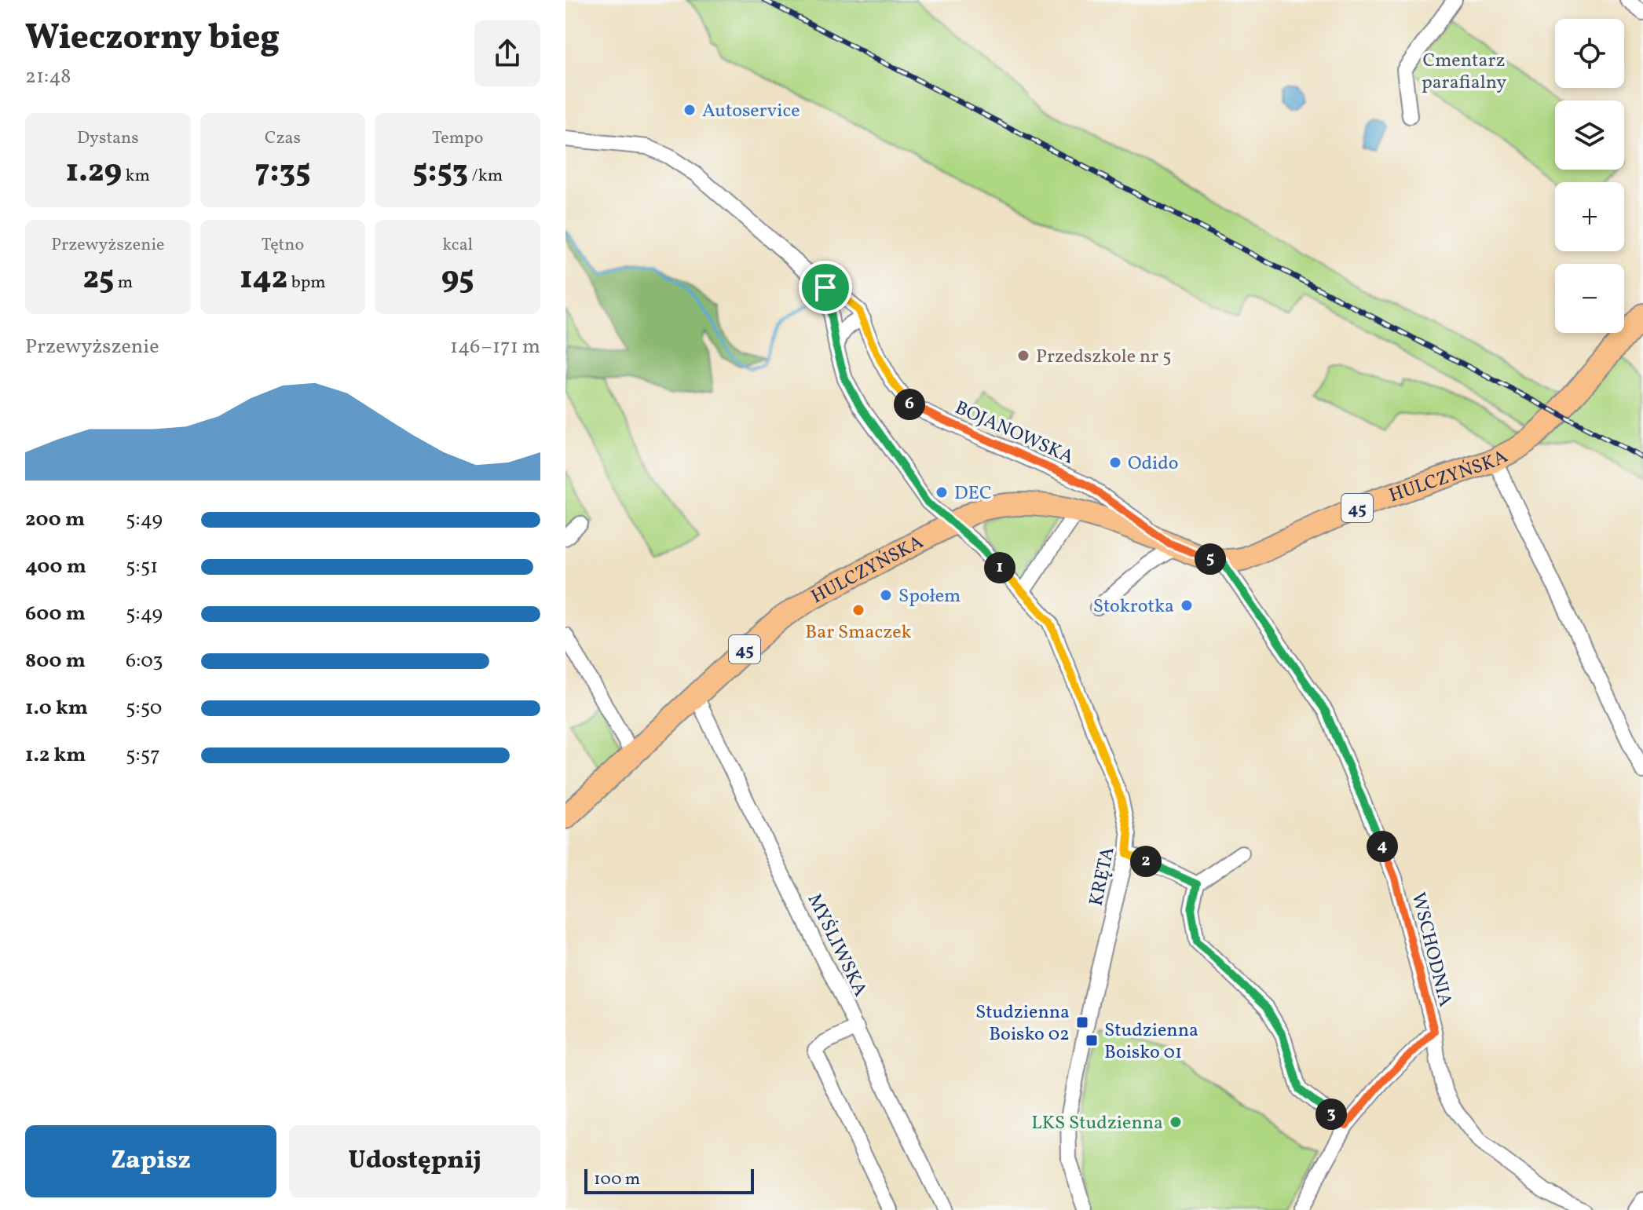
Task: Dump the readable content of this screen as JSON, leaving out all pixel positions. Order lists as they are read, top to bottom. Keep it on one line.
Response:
{"streets":{"main road":["HULCZYŃSKA","45"],"street":["BOJANOWSKA","KRĘTA","MYŚLIWSKA","WSCHODNIA"]},"crossings":[["BOJANOWSKA","HULCZYŃSKA"],["BOJANOWSKA","KRĘTA"],["HULCZYŃSKA","KRĘTA"],["HULCZYŃSKA","MYŚLIWSKA"],["HULCZYŃSKA","WSCHODNIA"]],"parks":["Cmentarz parafialny"],"places":{"other":["Autoservice","Przedszkole nr 5","Odido","DEC","Społem","Stokrotka","Bar Smaczek","LKS Studzienna"],"transit":["Studzienna Boisko 02","Studzienna Boisko 01"]},"scale_bar":"100 m","page":{"heading":["Wieczorny bieg","21:48"],"map_buttons":["+","−"],"stats":[["Dystans","1.29 km"],["Czas","7:35"],["Tempo","5:53 /km"],["Przewyższenie","25 m"],["Tętno","142 bpm"],["kcal","95"]],"chart":["Przewyższenie","146–171 m"],"pins":["6","5","1","4","2","3"],"list":[{"name":"200 m","note":"5:49"},{"name":"400 m","note":"5:51"},{"name":"600 m","note":"5:49"},{"name":"800 m","note":"6:03"},{"name":"1.0 km","note":"5:50"},{"name":"1.2 km","note":"5:57"}],"buttons":["Zapisz","Udostępnij"],"scale":"100 m"}}
